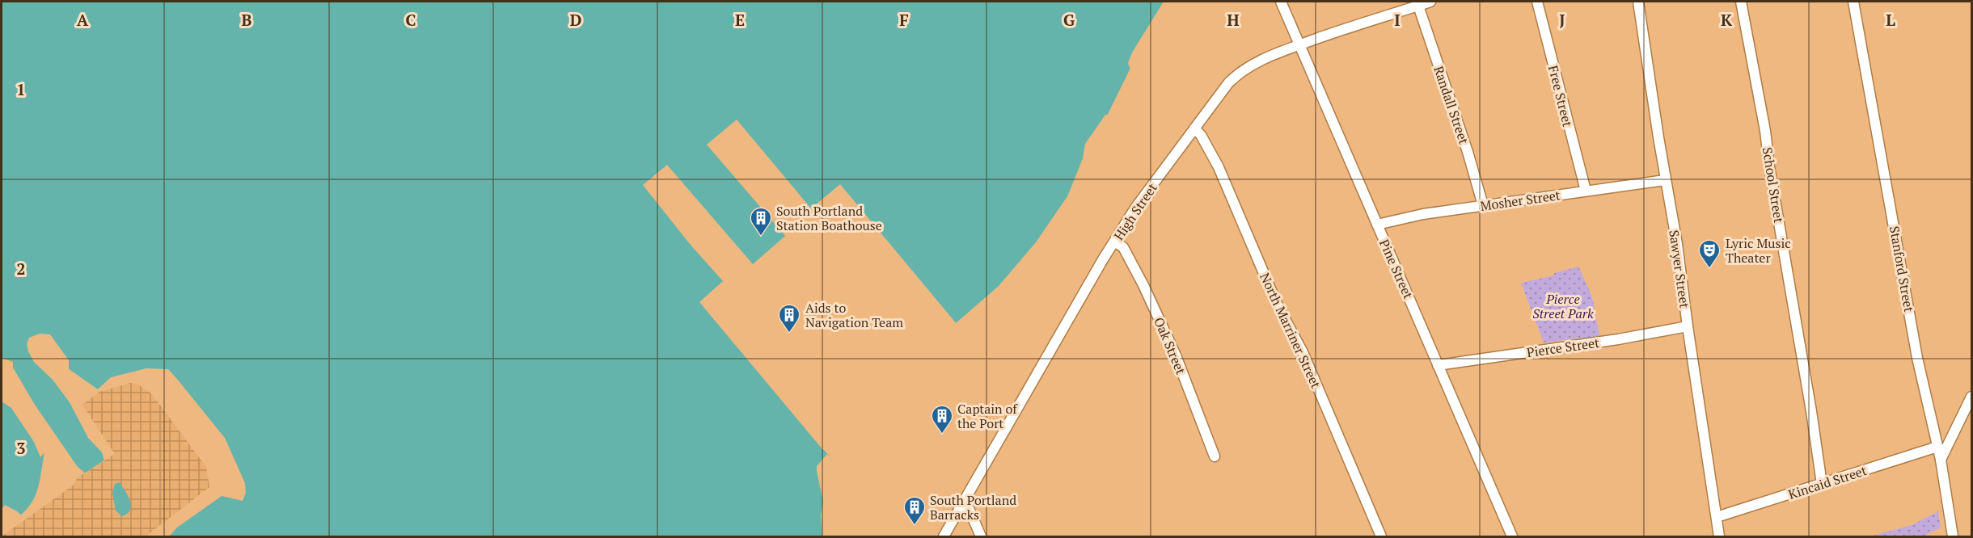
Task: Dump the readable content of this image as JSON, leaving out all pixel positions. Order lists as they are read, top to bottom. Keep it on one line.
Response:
{"streets":{"street":["Free Street","Randall Street","School Street","Mosher Street","High Street","Pine Street","Sawyer Street","Stanford Street","North Marriner Street","Oak Street","Pierce Street","Kincaid Street"]},"crossings":[["Free Street","Mosher Street"],["Randall Street","Mosher Street"],["Randall Street","High Street"],["School Street","Kincaid Street"],["Mosher Street","Pine Street"],["Mosher Street","Sawyer Street"],["High Street","Pine Street"],["High Street","North Marriner Street"],["High Street","Oak Street"],["Pine Street","Pierce Street"],["Sawyer Street","Pierce Street"],["Sawyer Street","Kincaid Street"],["Stanford Street","Kincaid Street"]],"parks":["Pierce Street Park"],"places":{"building":["South Portland Station Boathouse","Aids to Navigation Team","Captain of the Port","South Portland Barracks"],"theatre":["Lyric Music Theater"]},"grid":{"columns":["A","B","C","D","E","F","G","H","I","J","K","L"],"rows":["1","2","3"]}}
